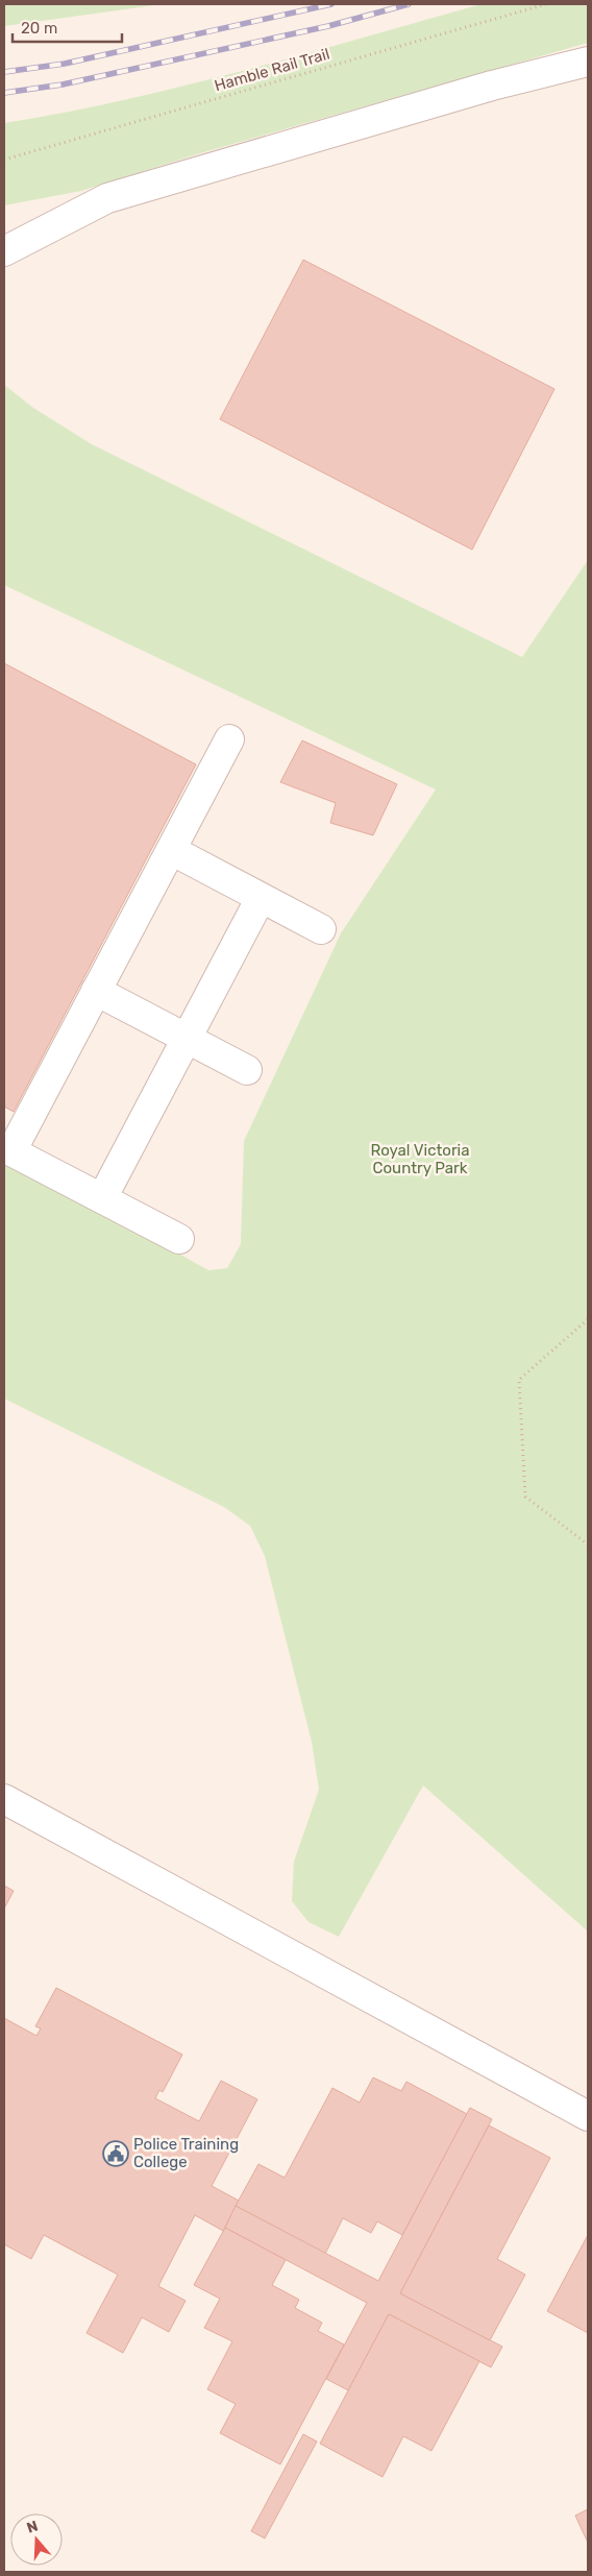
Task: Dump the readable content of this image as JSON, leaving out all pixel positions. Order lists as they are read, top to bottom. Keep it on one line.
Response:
{"streets":{"path":["Hamble Rail Trail"]},"parks":["Royal Victoria Country Park"],"places":{"public building":["Police Training College"]},"scale_bar":"20 m","north":"top"}
